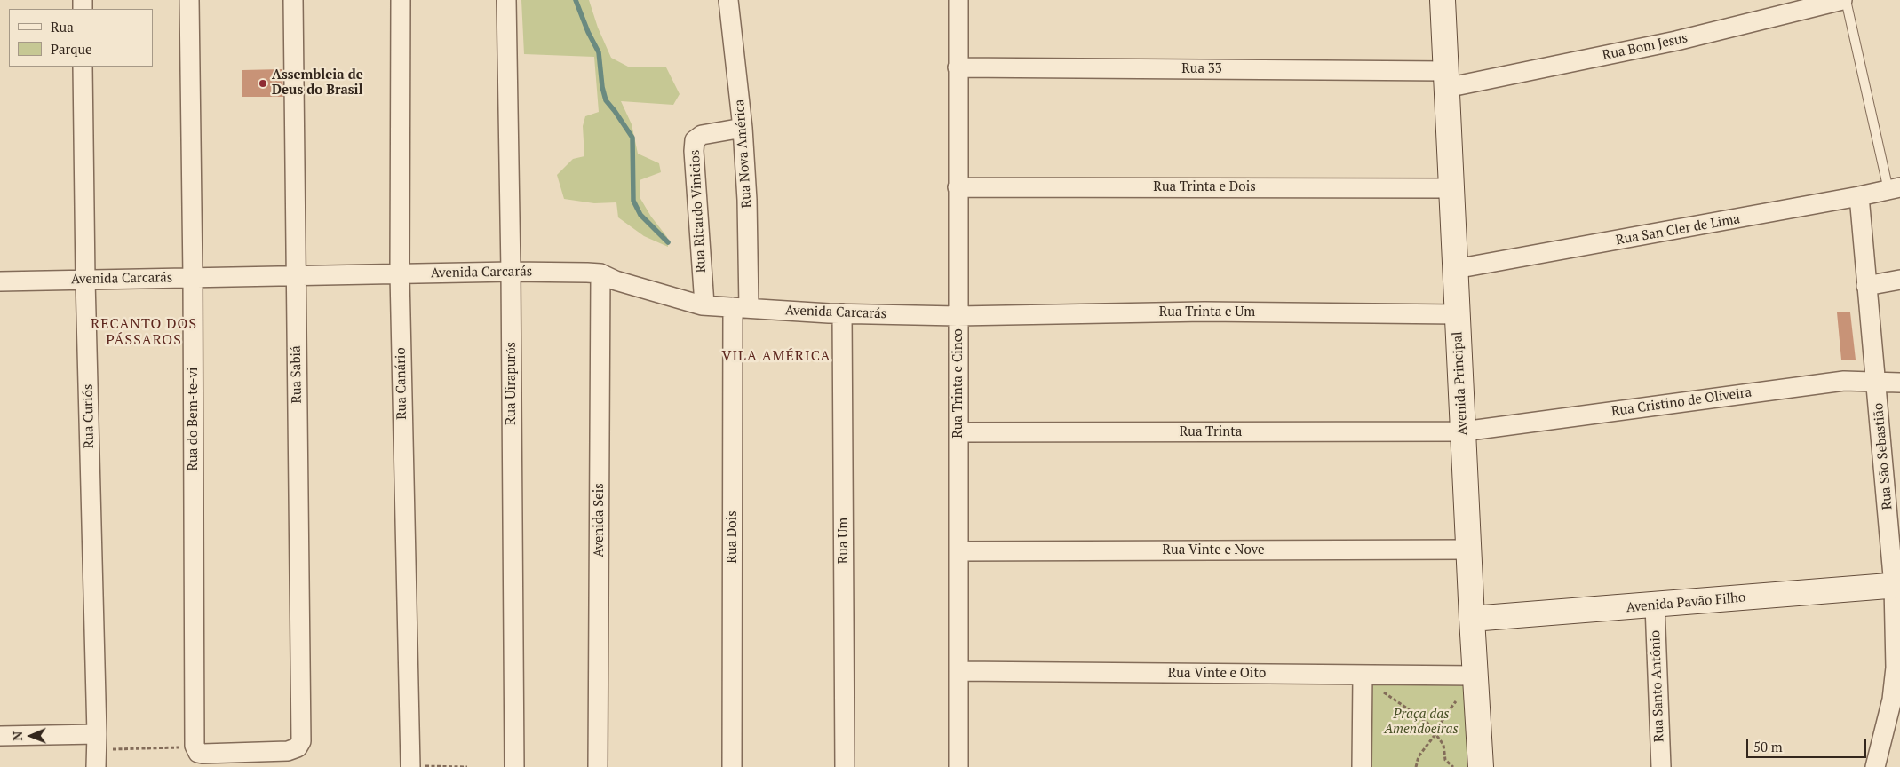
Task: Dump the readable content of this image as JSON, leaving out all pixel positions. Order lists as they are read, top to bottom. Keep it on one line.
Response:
{"streets":{"main road":["Avenida Principal","Avenida Pavão Filho"],"street":["Rua Bom Jesus","Rua 33","Rua Nova América","Rua Trinta e Dois","Rua Ricardo Vinicios","Rua San Cler de Lima","Avenida Carcarás","Rua Trinta e Um","Rua Sabiá","Rua Canário","Rua Uirapurύs","Rua Trinta e Cinco","Rua Cristino de Oliveira","Rua Curiós","Rua do Bem-te-vi","Rua Trinta","Rua São Sebastião","Avenida Seis","Rua Dois","Rua Um","Rua Vinte e Nove","Rua Vinte e Oito","Rua Santo Antônio"]},"crossings":[["Rua Bom Jesus","Rua 33"],["Rua Bom Jesus","Avenida Principal"],["Rua 33","Rua Trinta e Cinco"],["Rua 33","Avenida Principal"],["Rua Nova América","Rua Ricardo Vinicios"],["Rua Nova América","Avenida Carcarás"],["Rua Nova América","Rua Dois"],["Rua Trinta e Dois","Rua Trinta e Cinco"],["Rua Trinta e Dois","Avenida Principal"],["Rua Ricardo Vinicios","Avenida Carcarás"],["Rua San Cler de Lima","Avenida Principal"],["Rua San Cler de Lima","Rua São Sebastião"],["Avenida Carcarás","Rua Trinta e Um"],["Avenida Carcarás","Rua Sabiá"],["Avenida Carcarás","Rua Canário"],["Avenida Carcarás","Rua Uirapurύs"],["Avenida Carcarás","Rua Trinta e Cinco"],["Avenida Carcarás","Rua Curiós"],["Avenida Carcarás","Rua do Bem-te-vi"],["Avenida Carcarás","Avenida Seis"],["Avenida Carcarás","Rua Dois"],["Avenida Carcarás","Rua Um"],["Rua Trinta e Um","Rua Trinta e Cinco"],["Rua Trinta e Um","Avenida Principal"],["Rua Sabiá","Rua do Bem-te-vi"],["Rua Trinta e Cinco","Rua Trinta"],["Rua Trinta e Cinco","Rua Vinte e Nove"],["Rua Trinta e Cinco","Rua Vinte e Oito"],["Avenida Principal","Rua Cristino de Oliveira"],["Avenida Principal","Rua Trinta"],["Avenida Principal","Rua Vinte e Nove"],["Avenida Principal","Avenida Pavão Filho"],["Avenida Principal","Rua Vinte e Oito"],["Rua Cristino de Oliveira","Rua Trinta"],["Rua Cristino de Oliveira","Rua São Sebastião"],["Rua São Sebastião","Avenida Pavão Filho"],["Avenida Pavão Filho","Rua Santo Antônio"]],"districts":["RECANTO DOS PÁSSAROS","VILA AMÉRICA"],"parks":["Praça das Amendoeiras"],"places":["Assembleia de Deus do Brasil"],"legend":["Rua","Parque"],"scale_bar":"50 m","north":"left"}
